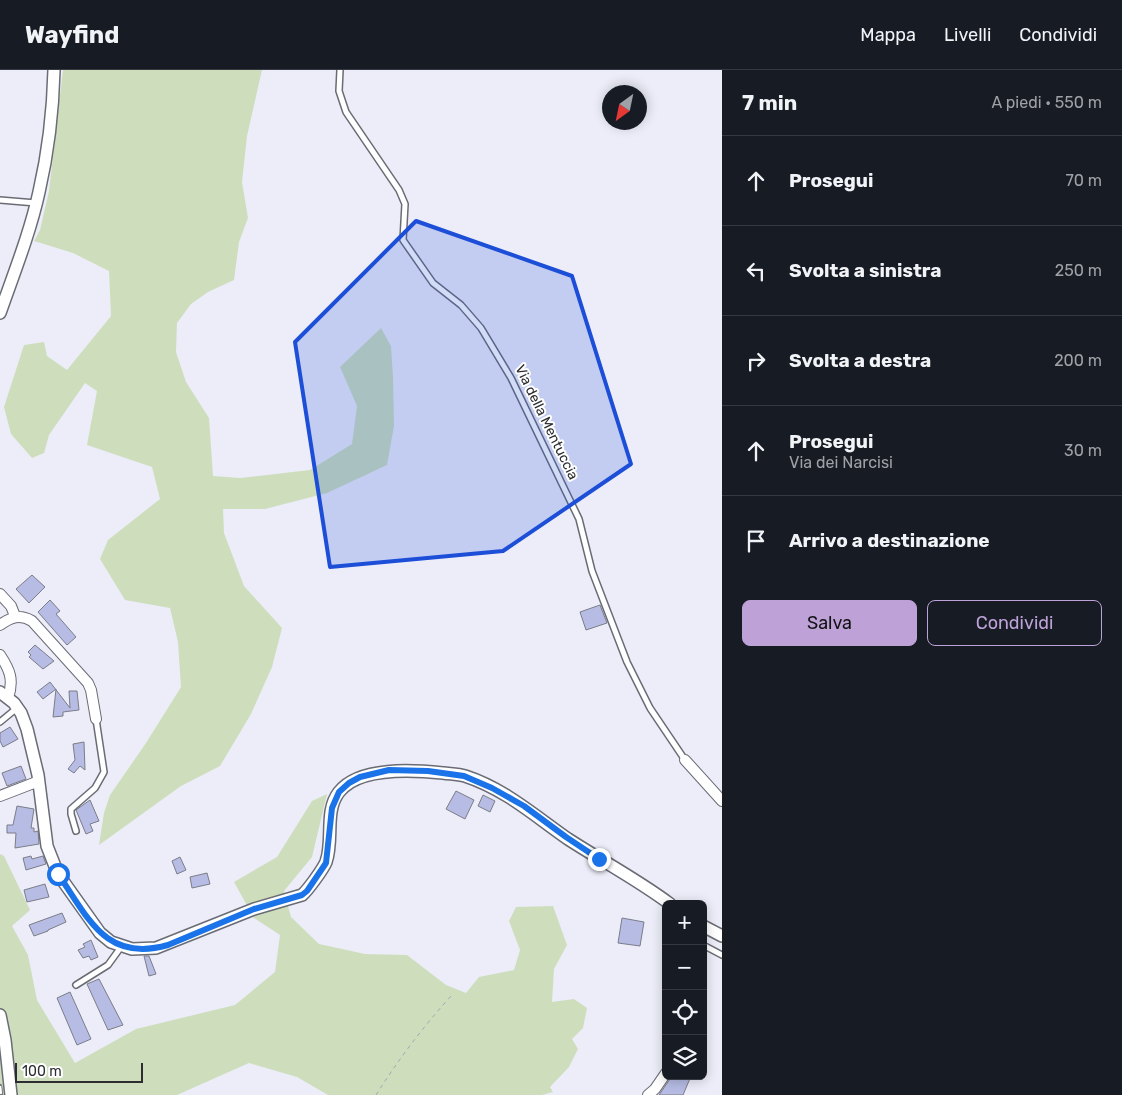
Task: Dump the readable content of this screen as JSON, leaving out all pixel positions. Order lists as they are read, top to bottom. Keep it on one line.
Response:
{"streets":{"street":["Via della Mentuccia"]},"scale_bar":"100 m","north":"bottom left","page":{"header":"Wayfind","nav":["Mappa","Livelli","Condividi"],"heading":["7 min","A piedi · 550 m"],"list":[["Prosegui","70 m"],["Svolta a sinistra","250 m"],["Svolta a destra","200 m"],["Prosegui","Via dei Narcisi","30 m"],"Arrivo a destinazione"],"buttons":["Salva","Condividi"],"map_buttons":["+","−"],"scale":"100 m"}}
